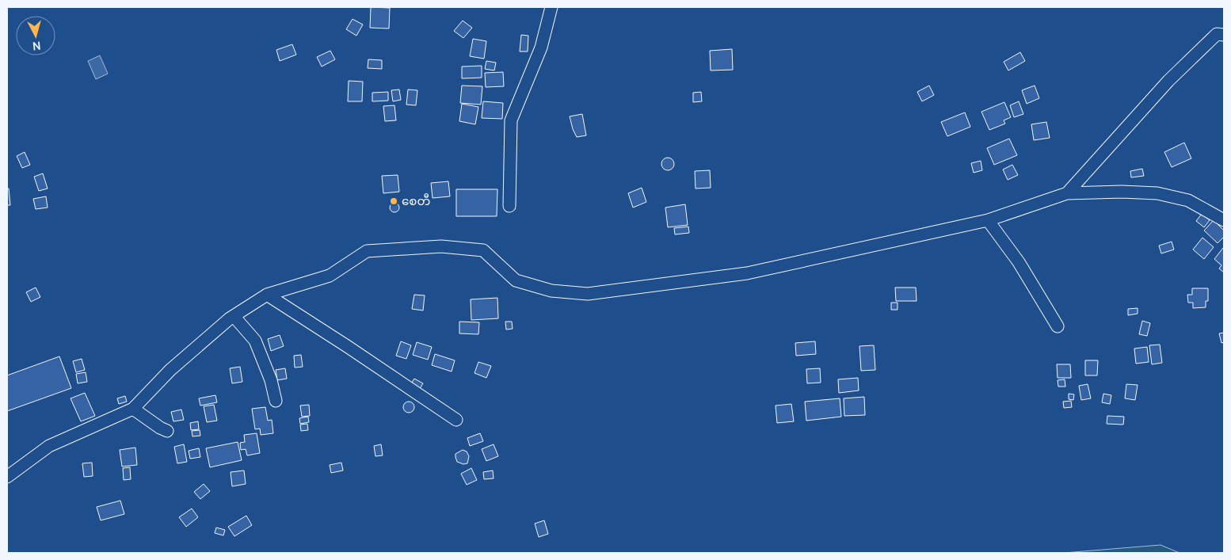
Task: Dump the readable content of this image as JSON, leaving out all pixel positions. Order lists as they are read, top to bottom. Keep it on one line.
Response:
{"places":["စေတီ"],"north":"bottom"}
